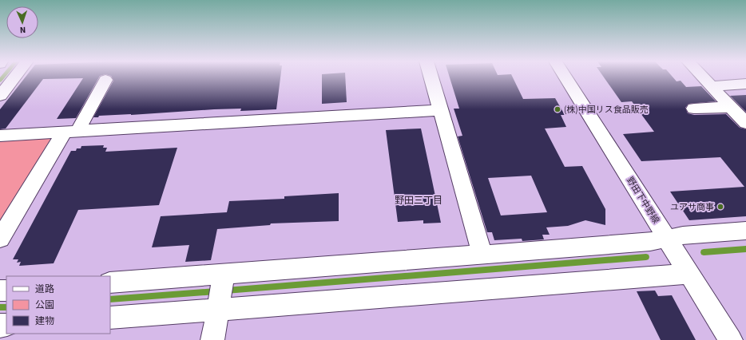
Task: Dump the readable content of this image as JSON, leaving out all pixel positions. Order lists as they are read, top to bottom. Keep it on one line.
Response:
{"streets":{"street":["野田下中野線"]},"districts":["野田三丁目"],"places":["(株)中国リス食品販売","ユアサ商事"],"legend":["道路","公園","建物"],"north":"bottom"}
